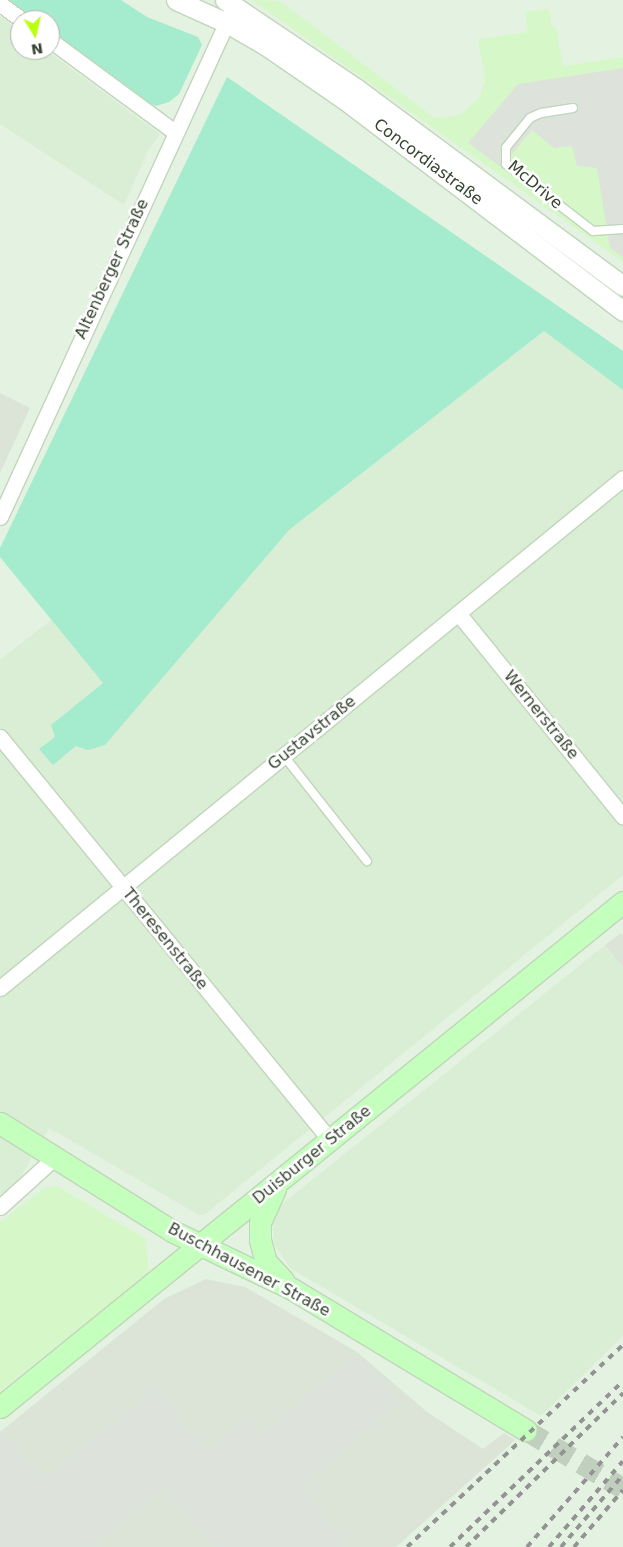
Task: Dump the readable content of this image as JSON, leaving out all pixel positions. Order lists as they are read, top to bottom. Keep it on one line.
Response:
{"streets":{"main road":["Duisburger Straße","Buschhausener Straße"],"street":["Concordiastraße","Altenberger Straße","Wernerstraße","Gustavstraße","Theresenstraße"],"lane":["McDrive"]},"crossings":[["Concordiastraße","Altenberger Straße"],["Wernerstraße","Gustavstraße"],["Gustavstraße","Theresenstraße"],["Theresenstraße","Duisburger Straße"],["Duisburger Straße","Buschhausener Straße"]],"north":"bottom"}
